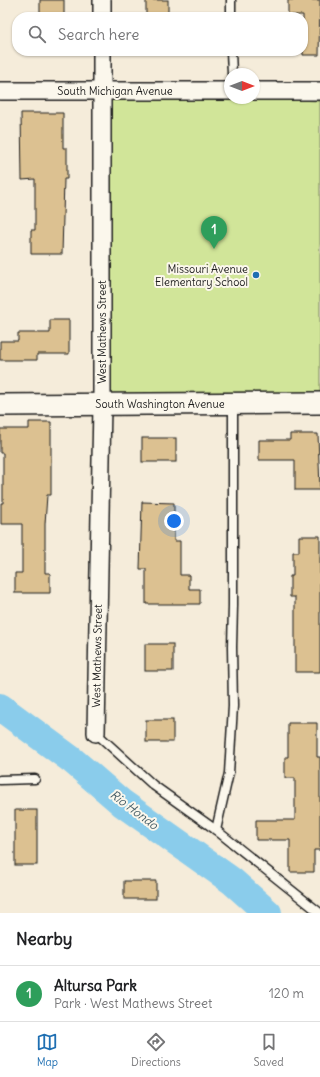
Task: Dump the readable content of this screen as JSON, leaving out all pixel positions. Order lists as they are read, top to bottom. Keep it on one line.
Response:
{"streets":{"street":["South Michigan Avenue","West Mathews Street","South Washington Avenue"]},"crossings":[["South Michigan Avenue","West Mathews Street"],["West Mathews Street","South Washington Avenue"]],"water":["Rio Hondo"],"places":["Missouri Avenue Elementary School"],"north":"right","page":{"search":"Search here","pins":"1","heading":"Nearby","list":[{"mark":"1","name":"Altursa Park","note":"Park · West Mathews Street","value":"120 m"}],"nav":["Map","Directions","Saved"]}}
